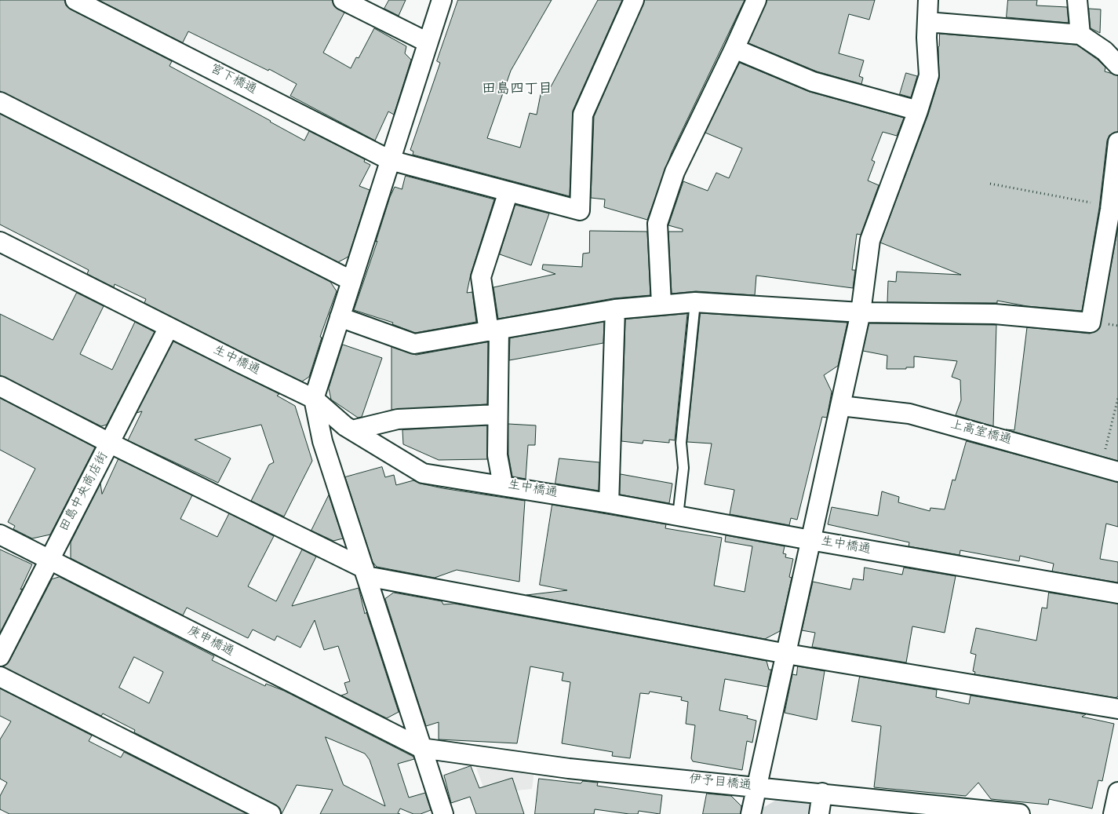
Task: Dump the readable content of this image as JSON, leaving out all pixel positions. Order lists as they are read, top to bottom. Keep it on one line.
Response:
{"streets":{"street":["宮下橋通","生中橋通","上高室橋通","田島中央商店街","庚申橋通","伊予目橋通"]},"crossings":[["生中橋通","田島中央商店街"],["田島中央商店街","庚申橋通"],["庚申橋通","伊予目橋通"]],"districts":["田島四丁目"]}
